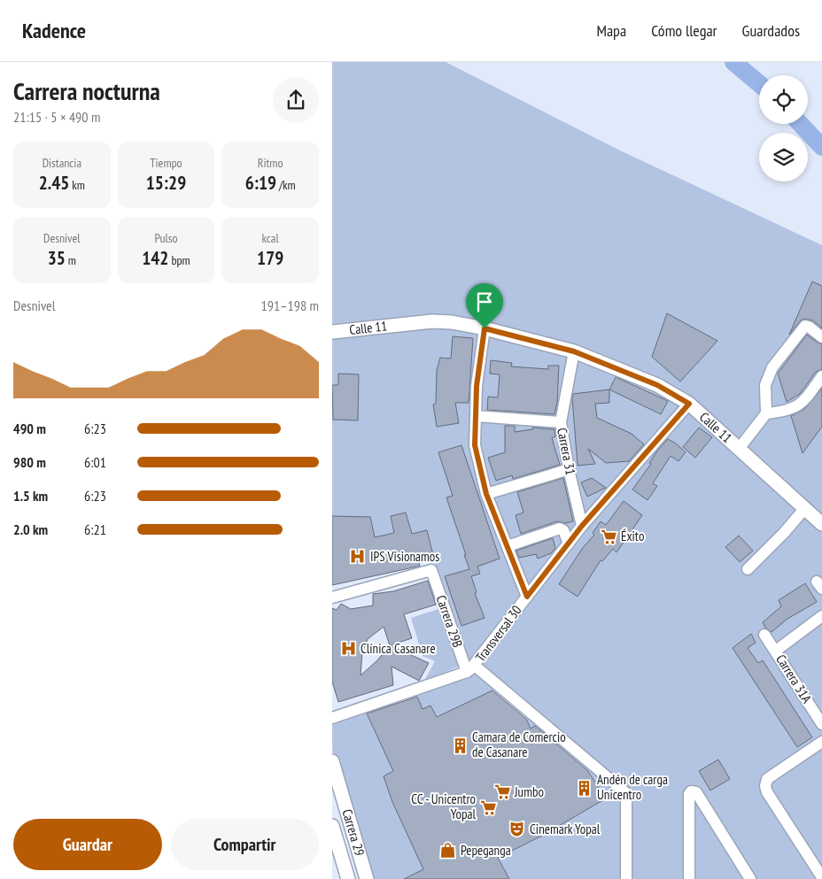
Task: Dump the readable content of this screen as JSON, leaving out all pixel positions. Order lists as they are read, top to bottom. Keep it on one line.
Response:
{"streets":{"main road":["Calle 11","Carrera 29"],"street":["Carrera 31","Carrera 29B","Transversal 30","Carrera 31A"]},"crossings":[["Calle 11","Carrera 31"],["Calle 11","Transversal 30"],["Carrera 31","Transversal 30"],["Carrera 29B","Transversal 30"]],"places":{"supermarket":["Éxito","Jumbo","CC - Unicentro Yopal"],"hospital":["IPS Visionamos","Clínica Casanare"],"building":["Camara de Comercio de Casanare","Andén de carga Unicentro"],"theatre":["Cinemark Yopal"],"shop":["Pepeganga"]},"page":{"header":"Kadence","nav":["Mapa","Cómo llegar","Guardados"],"heading":["Carrera nocturna","21:15 · 5 × 490 m"],"stats":[["Distancia","2.45 km"],["Tiempo","15:29"],["Ritmo","6:19 /km"],["Desnivel","35 m"],["Pulso","142 bpm"],["kcal","179"]],"chart":["Desnivel","191–198 m"],"list":[{"name":"490 m","note":"6:23"},{"name":"980 m","note":"6:01"},{"name":"1.5 km","note":"6:23"},{"name":"2.0 km","note":"6:21"}],"buttons":["Guardar","Compartir"]}}
